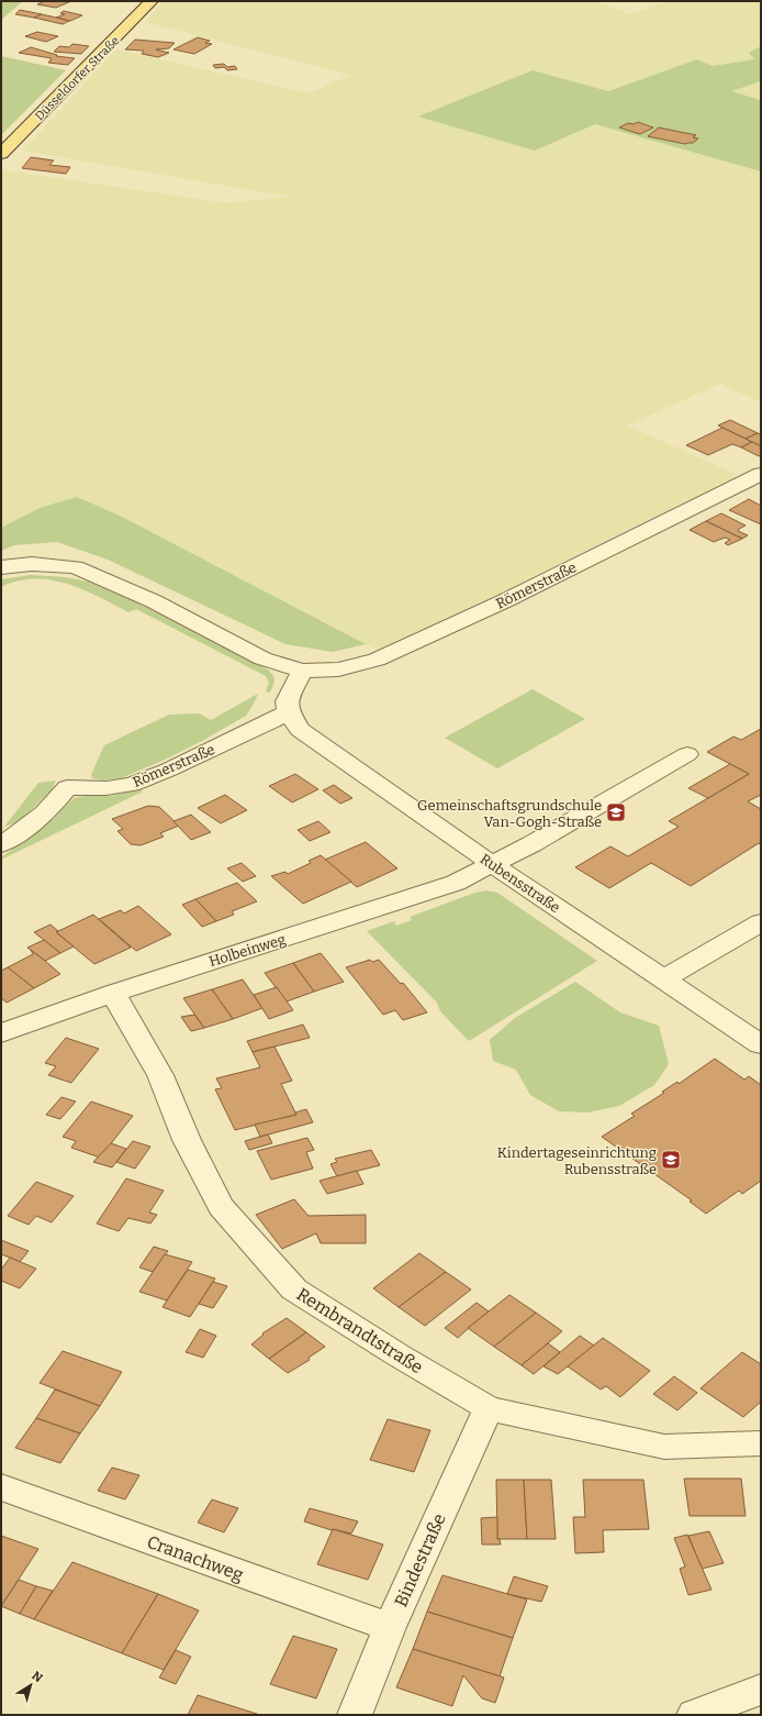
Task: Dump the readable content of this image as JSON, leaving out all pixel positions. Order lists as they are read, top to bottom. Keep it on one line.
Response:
{"streets":{"main road":["Düsseldorfer Straße"],"street":["Römerstraße","Rubensstraße","Holbeinweg","Rembrandtstraße","Cranachweg","Bindestraße"]},"crossings":[["Römerstraße","Rubensstraße"],["Rubensstraße","Holbeinweg"],["Holbeinweg","Rembrandtstraße"],["Rembrandtstraße","Bindestraße"],["Cranachweg","Bindestraße"]],"places":{"school or university":["Gemeinschaftsgrundschule Van-Gogh-Straße","Kindertageseinrichtung Rubensstraße"]},"north":"top right"}
